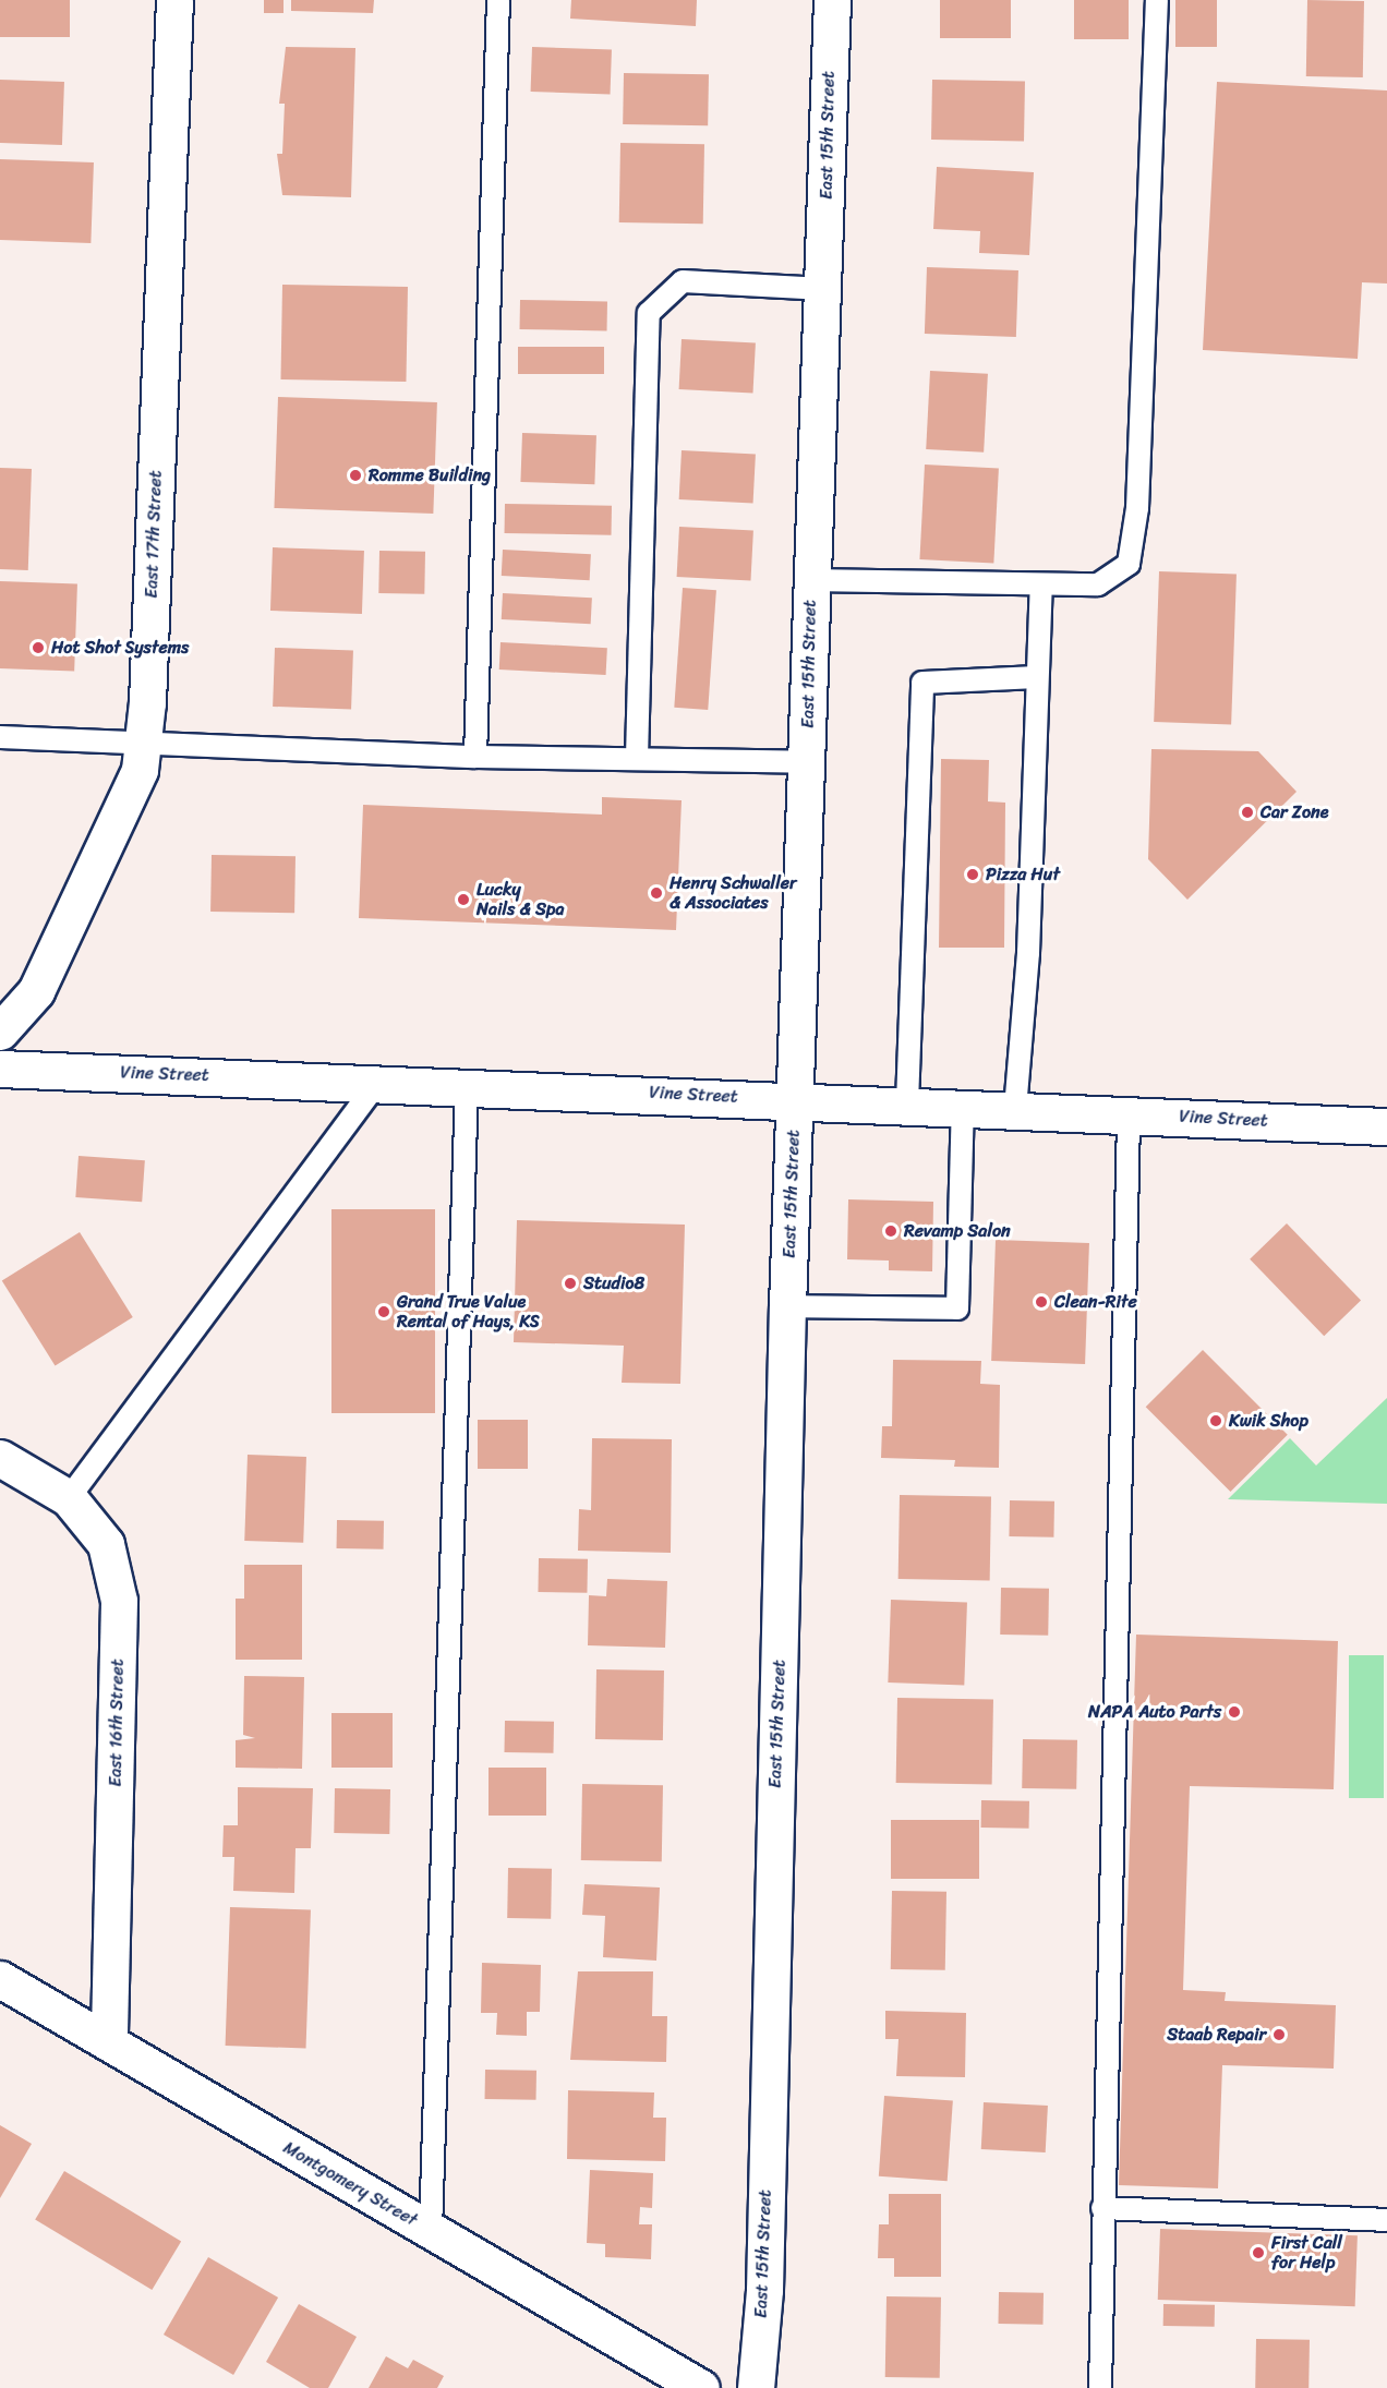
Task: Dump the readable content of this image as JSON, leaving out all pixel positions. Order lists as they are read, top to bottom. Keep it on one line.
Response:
{"streets":{"street":["East 15th Street","East 17th Street","Vine Street","East 16th Street","Montgomery Street"]},"crossings":[["East 15th Street","Vine Street"],["East 16th Street","Montgomery Street"]],"places":["Romme Building","Hot Shot Systems","Car Zone","Pizza Hut","Henry Schwaller & Associates","Lucky Nails & Spa","Revamp Salon","Studio8","Clean-Rite","Grand True Value Rental of Hays, KS","Kwik Shop","NAPA Auto Parts","Staab Repair","First Call for Help"]}
